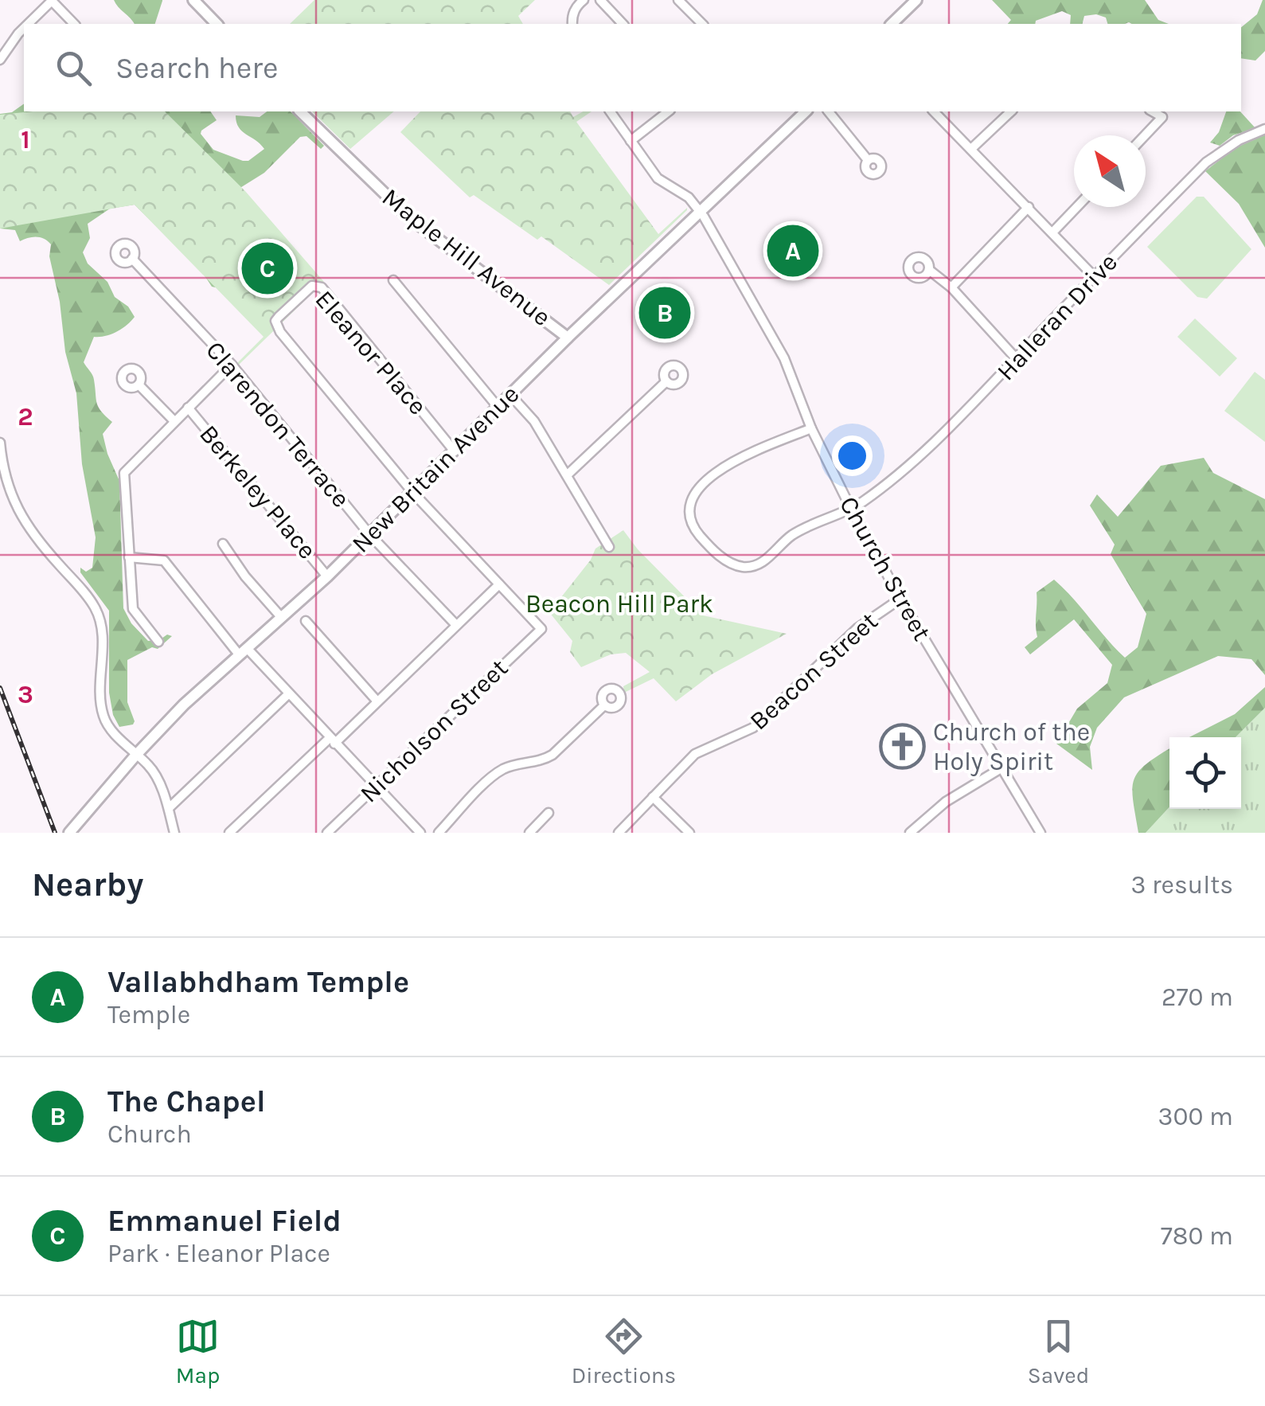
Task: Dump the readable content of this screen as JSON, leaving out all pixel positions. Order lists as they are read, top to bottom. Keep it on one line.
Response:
{"streets":{"main road":["Maple Hill Avenue","New Britain Avenue"],"street":["Halleran Drive","Eleanor Place","Clarendon Terrace","Berkeley Place","Church Street","Beacon Street","Nicholson Street"]},"crossings":[["Maple Hill Avenue","New Britain Avenue"],["Halleran Drive","Church Street"],["Eleanor Place","New Britain Avenue"],["Clarendon Terrace","New Britain Avenue"],["New Britain Avenue","Berkeley Place"],["New Britain Avenue","Church Street"],["Church Street","Beacon Street"]],"parks":["Beacon Hill Park"],"places":{"church":["Church of the Holy Spirit"]},"north":"top left","page":{"search":"Search here","pins":["A","C","B"],"heading":["Nearby","3 results"],"list":[{"mark":"A","name":"Vallabhdham Temple","note":"Temple","value":"270 m"},{"mark":"B","name":"The Chapel","note":"Church","value":"300 m"},{"mark":"C","name":"Emmanuel Field","note":"Park · Eleanor Place","value":"780 m"}],"nav":["Map","Directions","Saved"]},"grid":{"rows":["1","2","3"]}}
